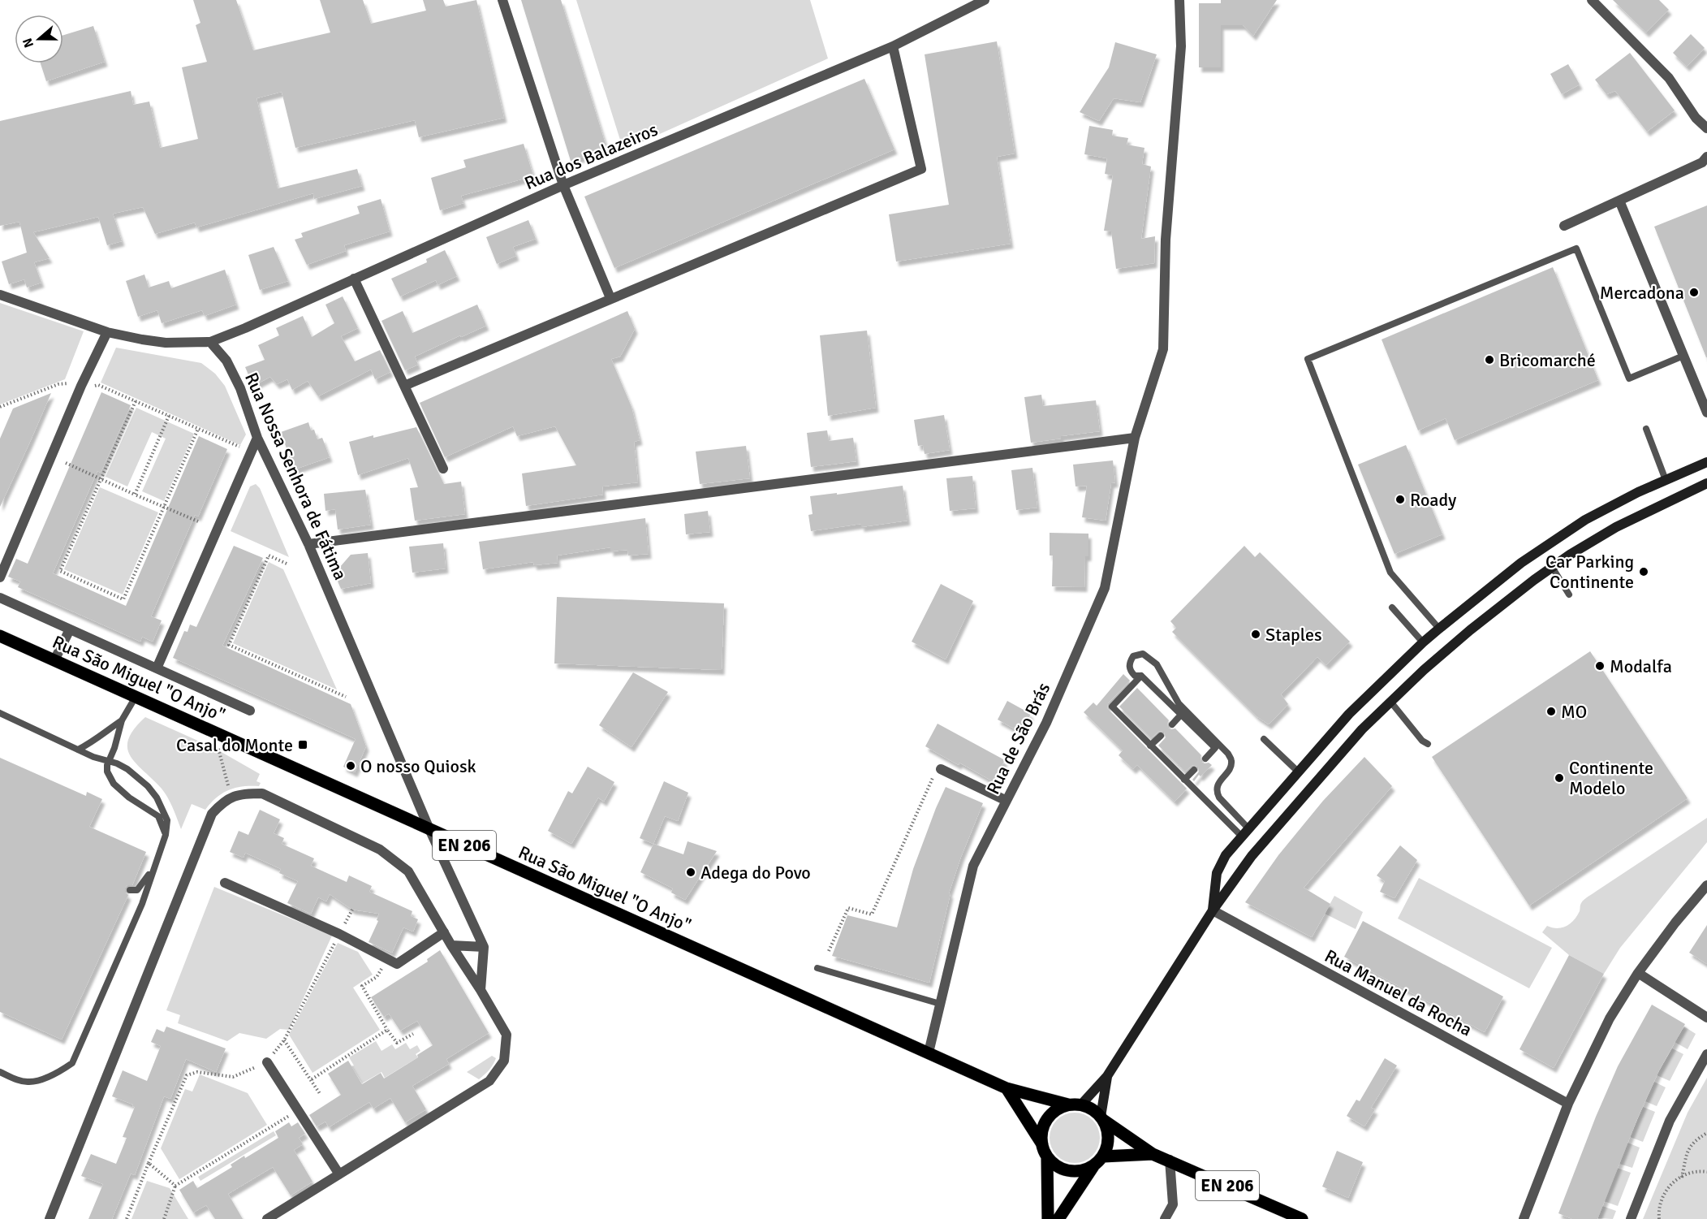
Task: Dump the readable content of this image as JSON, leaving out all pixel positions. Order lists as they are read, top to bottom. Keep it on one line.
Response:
{"streets":{"main road":["Rua São Miguel \"O Anjo\"","EN 206"],"street":["Rua dos Balazeiros","Rua Nossa Senhora de Fátima","Rua de São Brás","Rua Manuel da Rocha"]},"crossings":[["Rua dos Balazeiros","Rua Nossa Senhora de Fátima"],["Rua Nossa Senhora de Fátima","Rua São Miguel \"O Anjo\""],["Rua São Miguel \"O Anjo\"","Rua de São Brás"],["Rua São Miguel \"O Anjo\"","EN 206"],["Rua de São Brás","EN 206"]],"places":{"other":["Mercadona","Bricomarché","Roady","Car Parking Continente","Staples","Modalfa","MO","O nosso Quiosk","Continente Modelo","Adega do Povo"],"transit":["Casal do Monte"]},"north":"left"}
